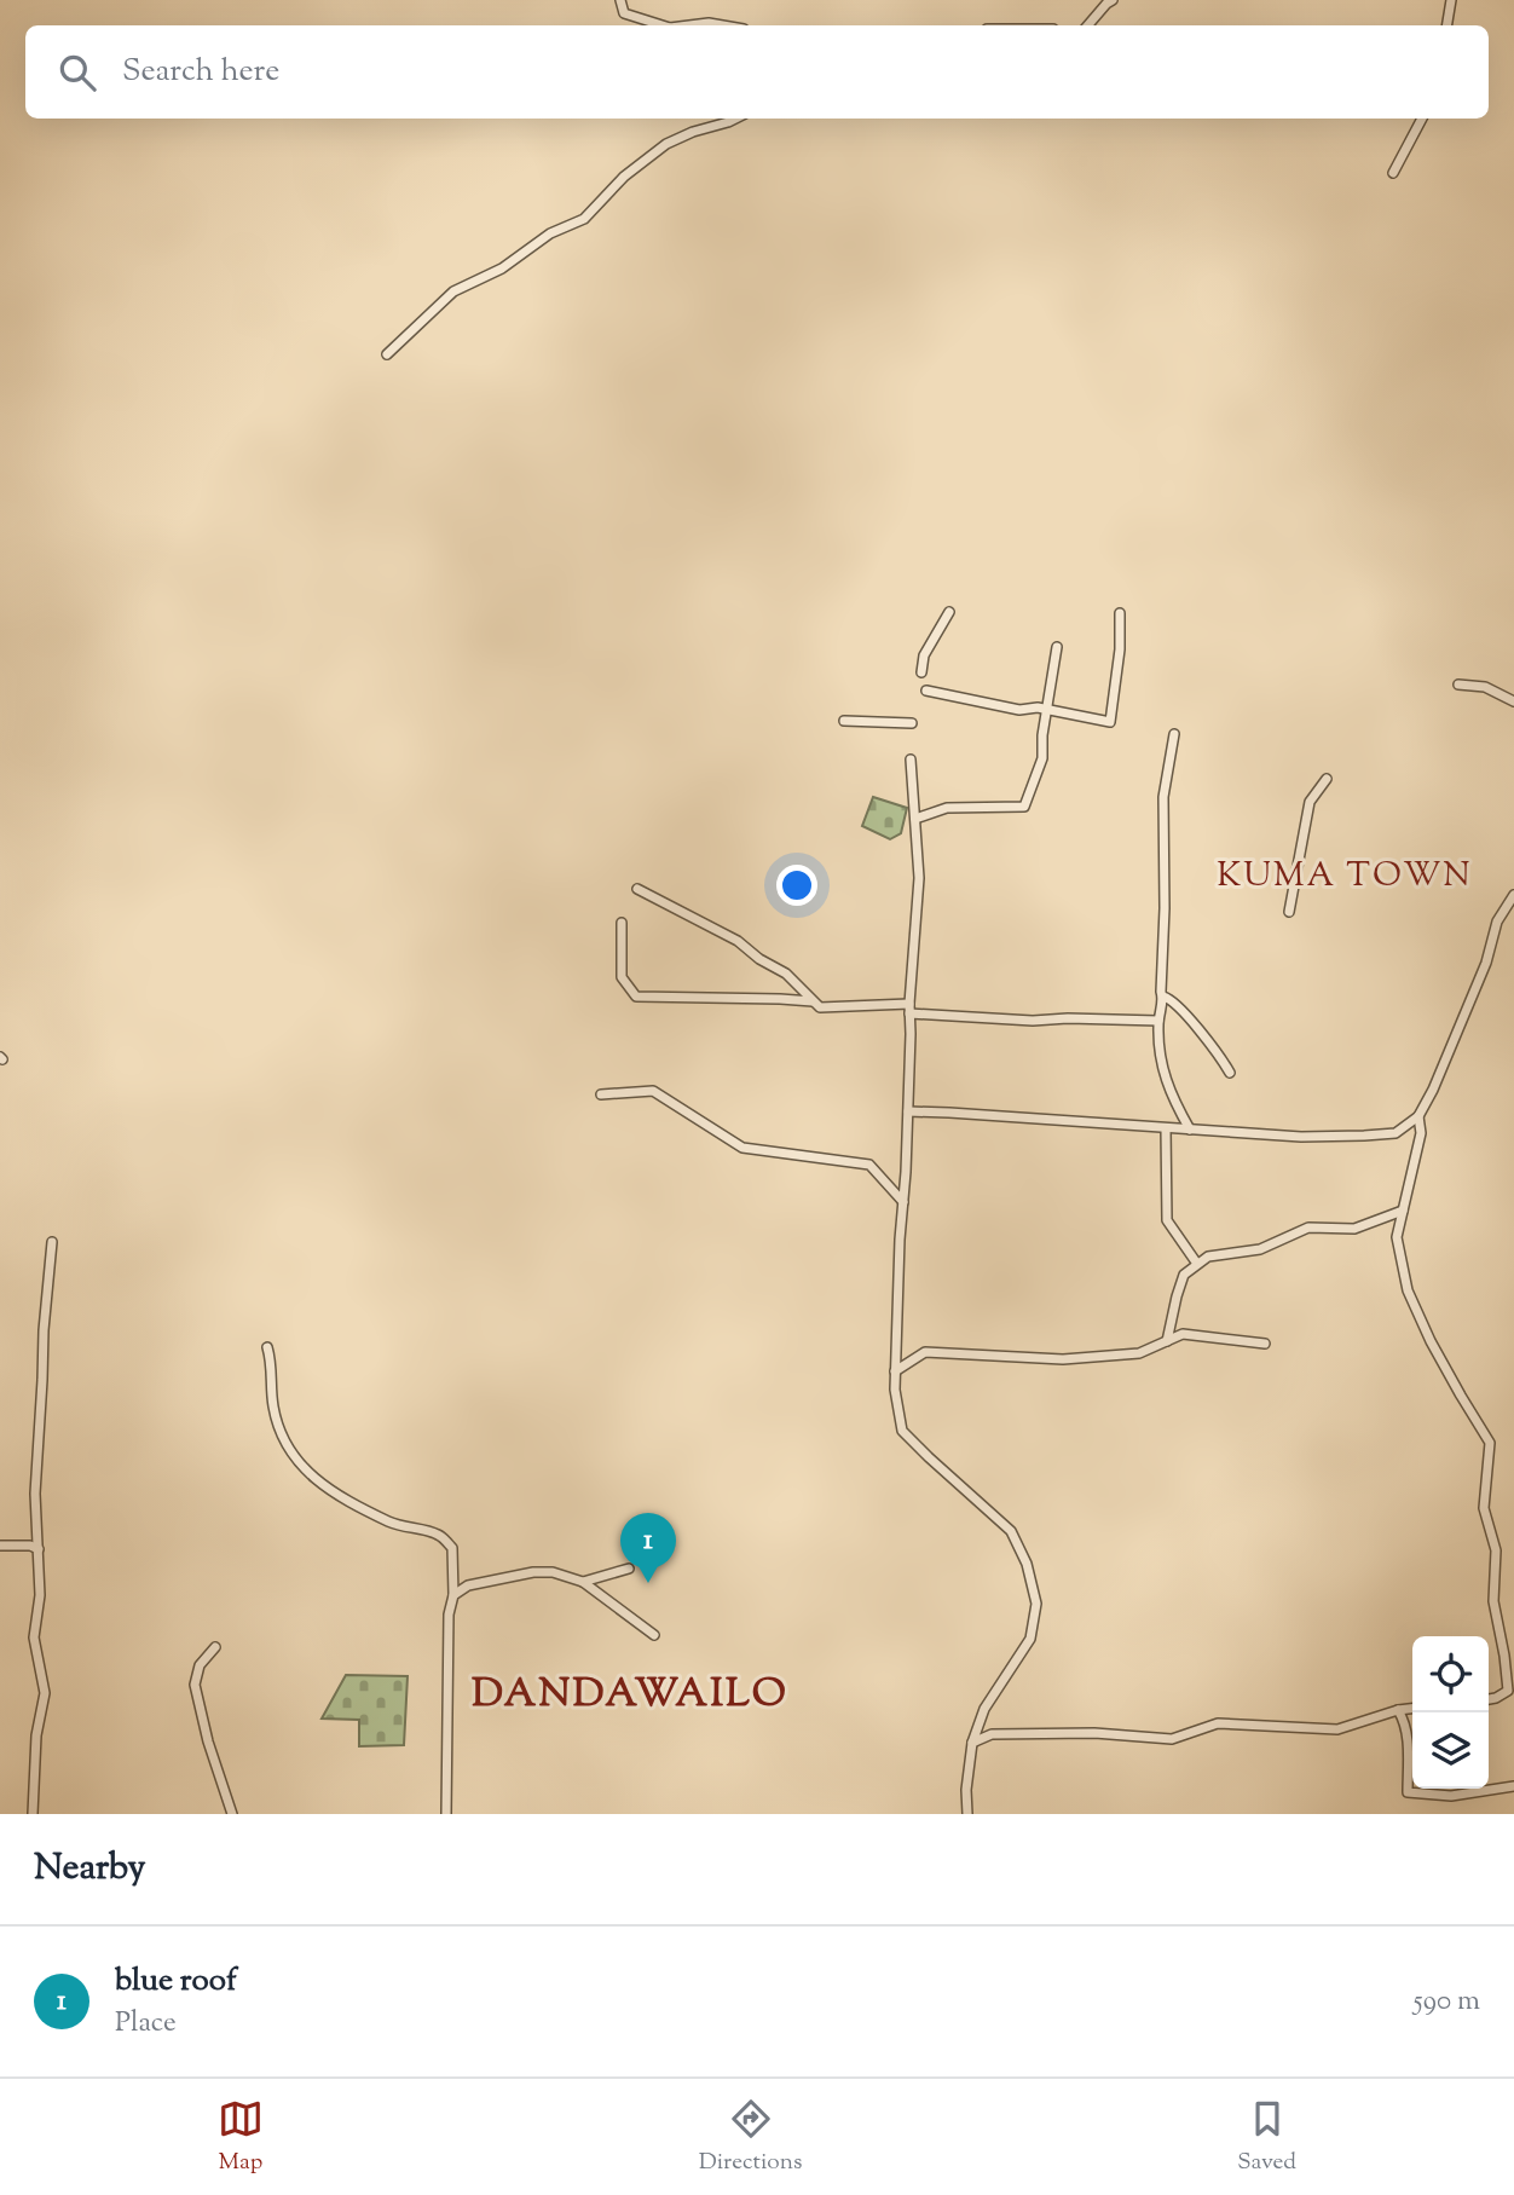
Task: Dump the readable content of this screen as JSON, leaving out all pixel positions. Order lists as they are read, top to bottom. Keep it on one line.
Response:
{"districts":["KUMA TOWN","DANDAWAILO"],"page":{"search":"Search here","pins":"1","heading":"Nearby","list":[{"mark":"1","name":"blue roof","note":"Place","value":"590 m"}],"nav":["Map","Directions","Saved"]}}
